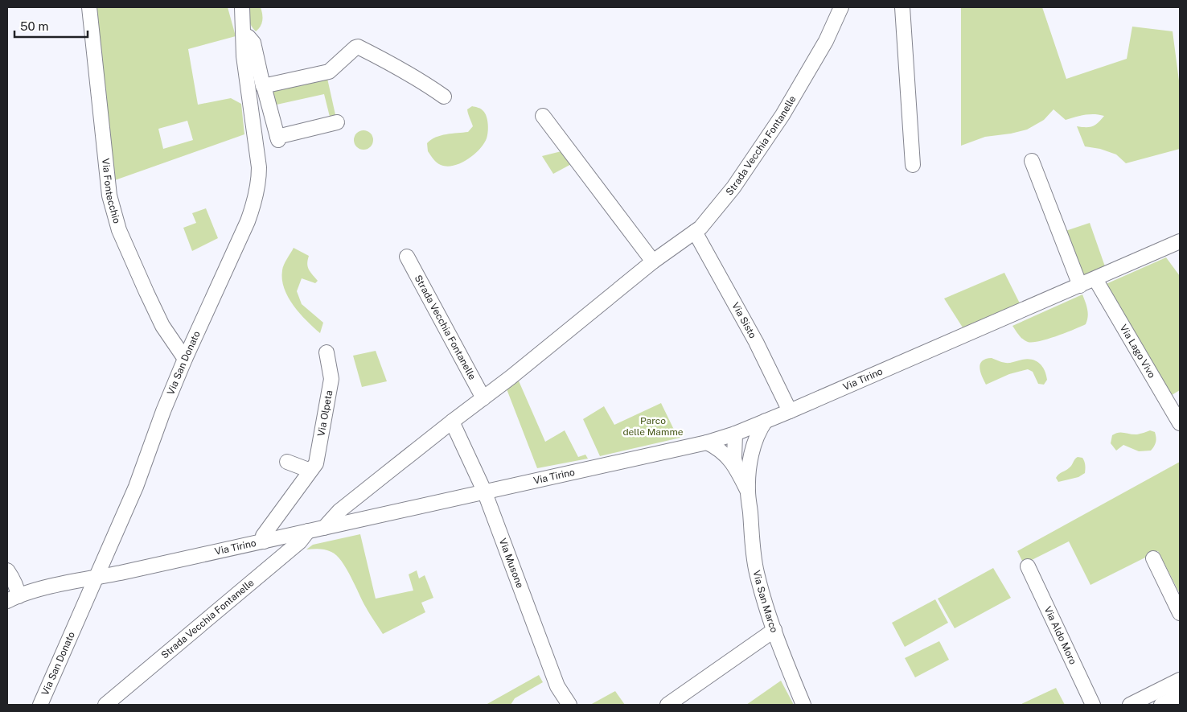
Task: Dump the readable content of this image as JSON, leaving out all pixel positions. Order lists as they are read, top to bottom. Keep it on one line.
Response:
{"streets":{"street":["Strada Vecchia Fontanelle","Via Fontecchio","Via Sisto","Via Lago Vivo","Via San Donato","Via Tirino","Via Olpeta","Via Musone","Via San Marco","Via Aldo Moro"]},"crossings":[["Strada Vecchia Fontanelle","Via Sisto"],["Strada Vecchia Fontanelle","Via Tirino"],["Strada Vecchia Fontanelle","Via Musone"],["Via Fontecchio","Via San Donato"],["Via Sisto","Via Tirino"],["Via Lago Vivo","Via Tirino"],["Via San Donato","Via Tirino"],["Via Tirino","Via Olpeta"],["Via Tirino","Via Musone"],["Via Tirino","Via San Marco"]],"parks":["Parco delle Mamme"],"scale_bar":"50 m"}
